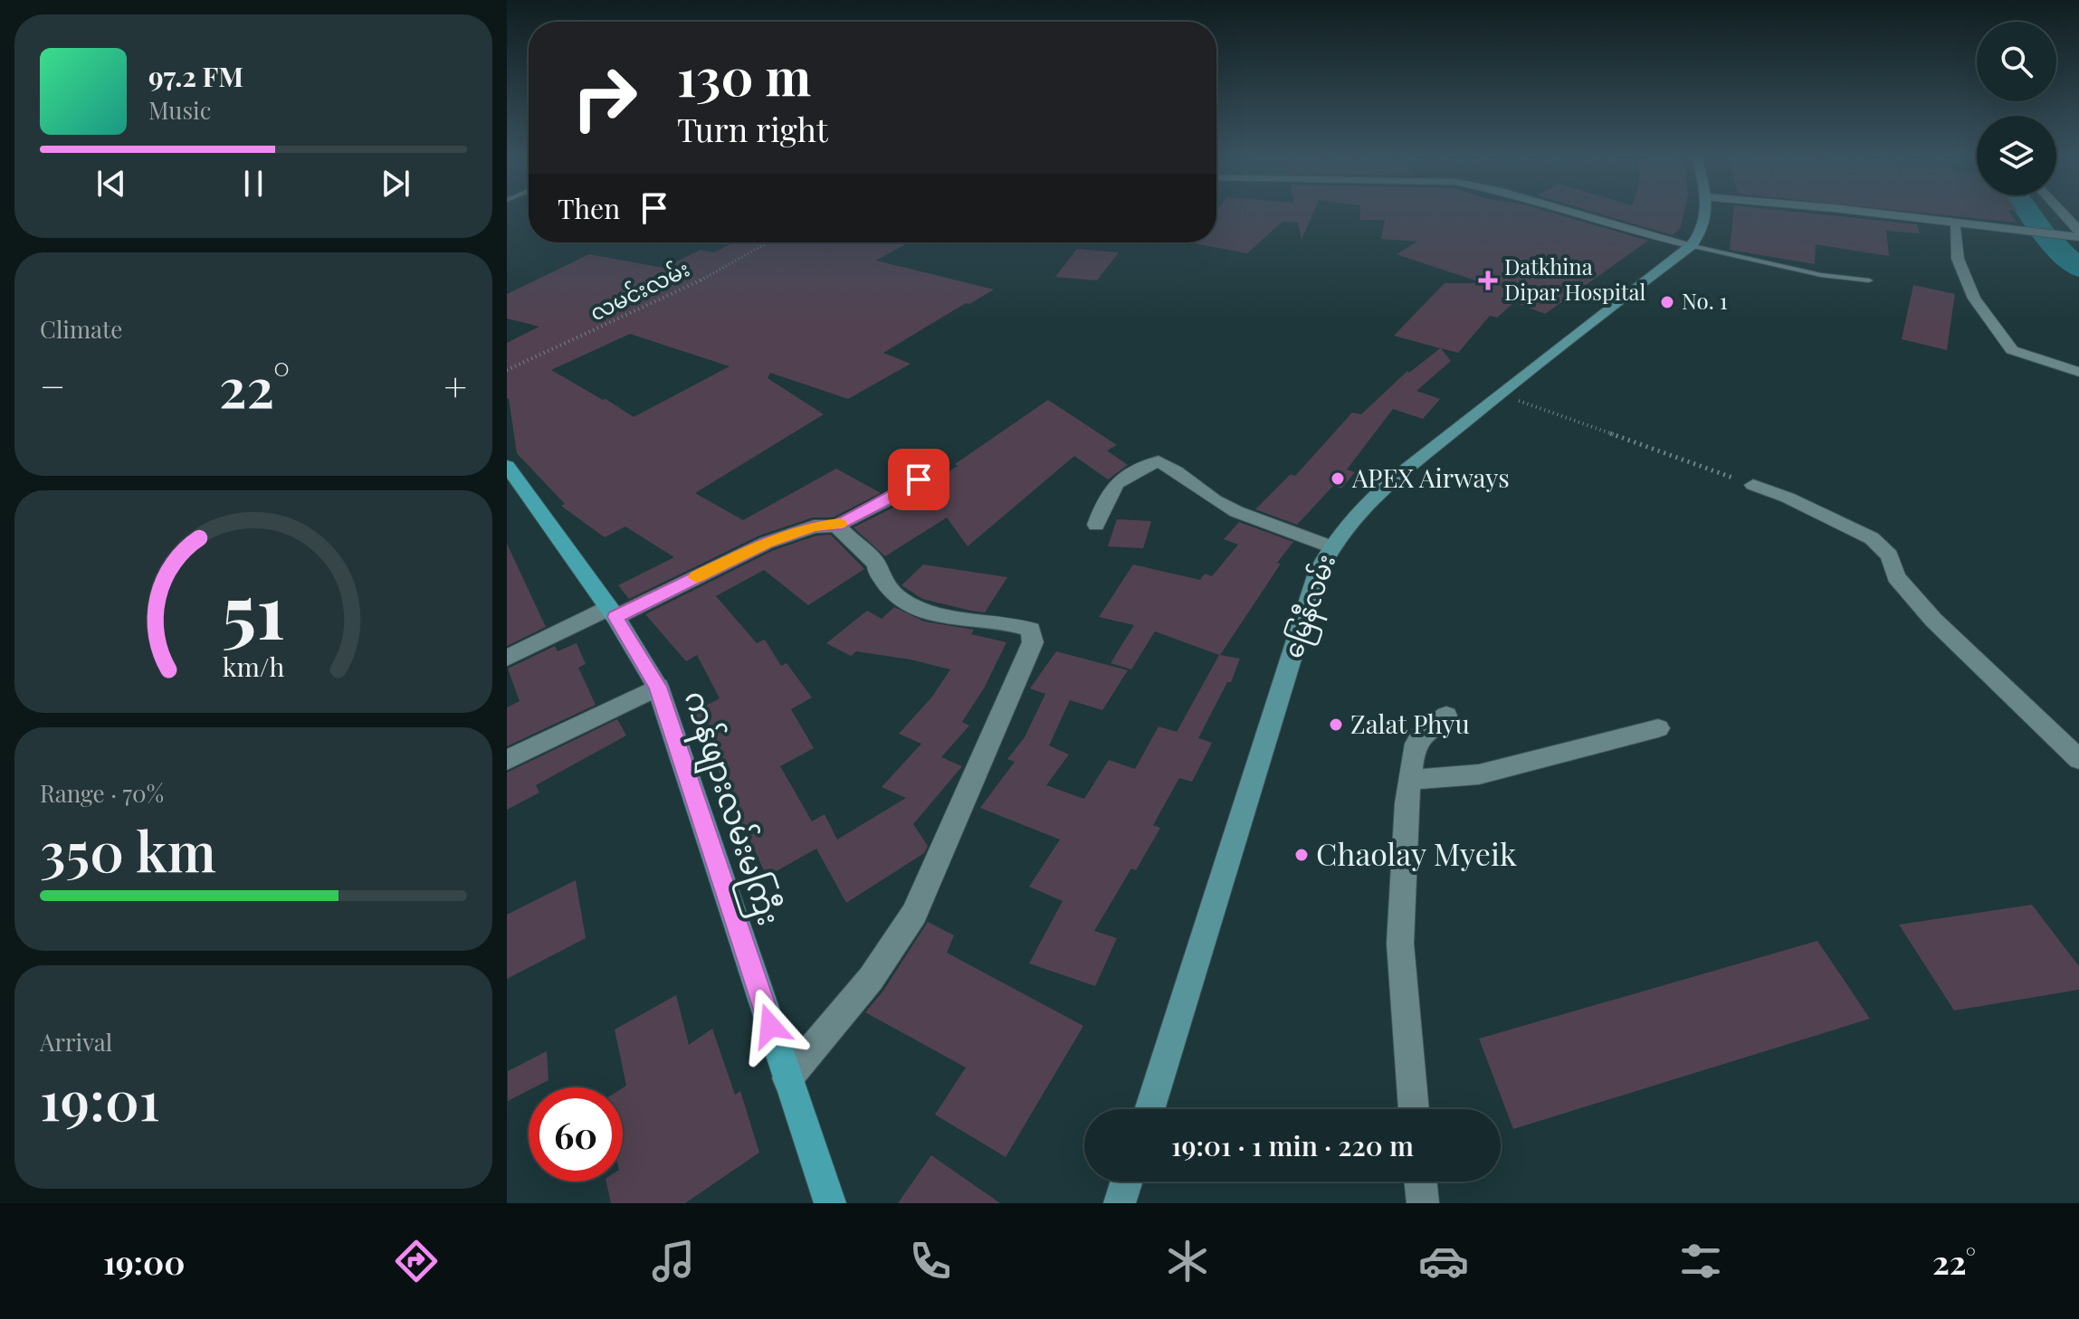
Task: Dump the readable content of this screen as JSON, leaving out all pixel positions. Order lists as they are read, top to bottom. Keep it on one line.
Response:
{"streets":{"main road":["မြေနီလမ်း","ကန်ဖျားလမ်းမကြီး"],"path":["လမင်းလမ်း"]},"places":{"health":["Datkhina Dipar Hospital"],"other":["No. 1","APEX Airways","Zalat Phyu","Chaolay Myeik"]},"page":{"turn":["130 m","Turn right"],"song":["97.2 FM","Music"],"then":"Then","tile":["Climate",["Range · 70%","350 km"],["Arrival","19:01"]],"heat":["−","22°","+"],"limit":"60","trip":"19:01 · 1 min · 220 m","tabs":["19:00","22°"],"gauge":["51","km/h"]}}
